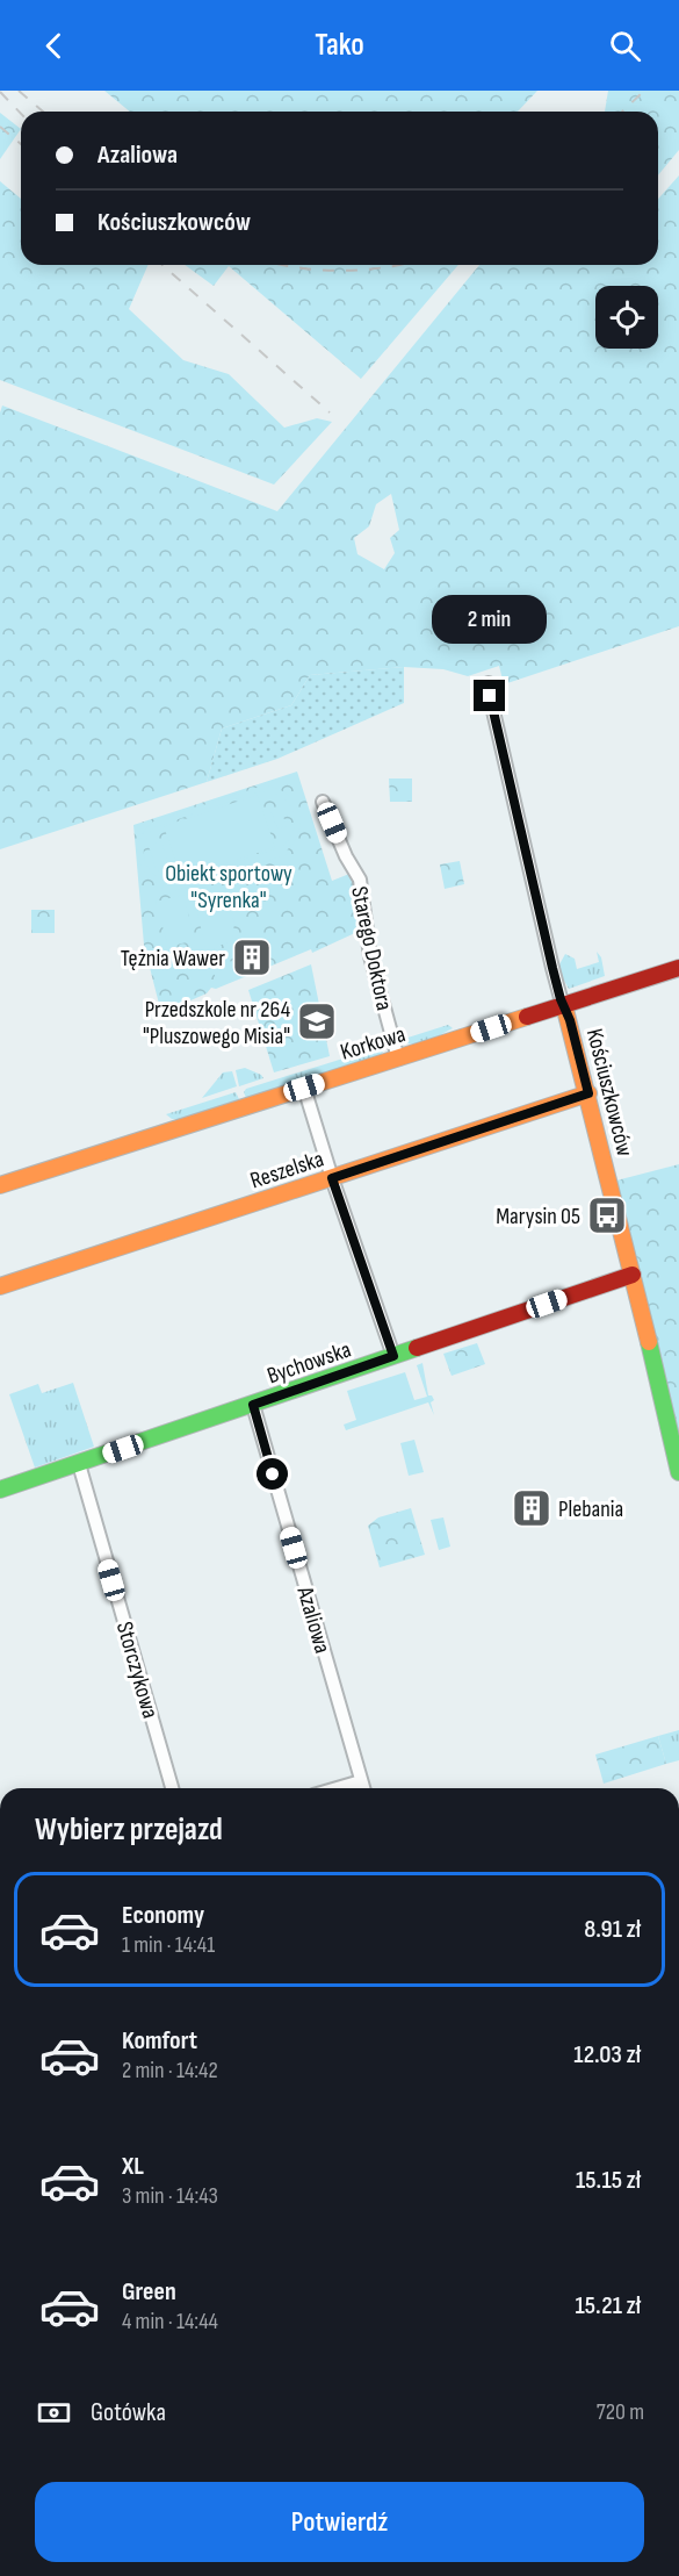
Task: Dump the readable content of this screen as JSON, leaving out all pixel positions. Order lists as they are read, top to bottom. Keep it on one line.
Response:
{"streets":{"street":["Starego Doktora","Korkowa","Kościuszkowców","Reszelska","Bychowska","Azaliowa","Storczykowa"]},"crossings":[["Starego Doktora","Korkowa"],["Korkowa","Kościuszkowców"],["Kościuszkowców","Reszelska"],["Kościuszkowców","Bychowska"],["Bychowska","Azaliowa"],["Bychowska","Storczykowa"]],"parks":["Obiekt sportowy \"Syrenka\""],"places":{"building":["Tężnia Wawer","Plebania"],"school or university":["Przedszkole nr 264 \"Pluszowego Misia\""],"bus stop":["Marysin 05"]},"page":{"header":"Tako","banner":["Azaliowa","Kościuszkowców"],"bubble":"2 min","heading":"Wybierz przejazd","list":[{"name":"Economy","note":"1 min · 14:41","value":"8.91 zł"},{"name":"Komfort","note":"2 min · 14:42","value":"12.03 zł"},{"name":"XL","note":"3 min · 14:43","value":"15.15 zł"},{"name":"Green","note":"4 min · 14:44","value":"15.21 zł"}],"pay":["Gotówka","720 m"],"buttons":"Potwierdź"}}
